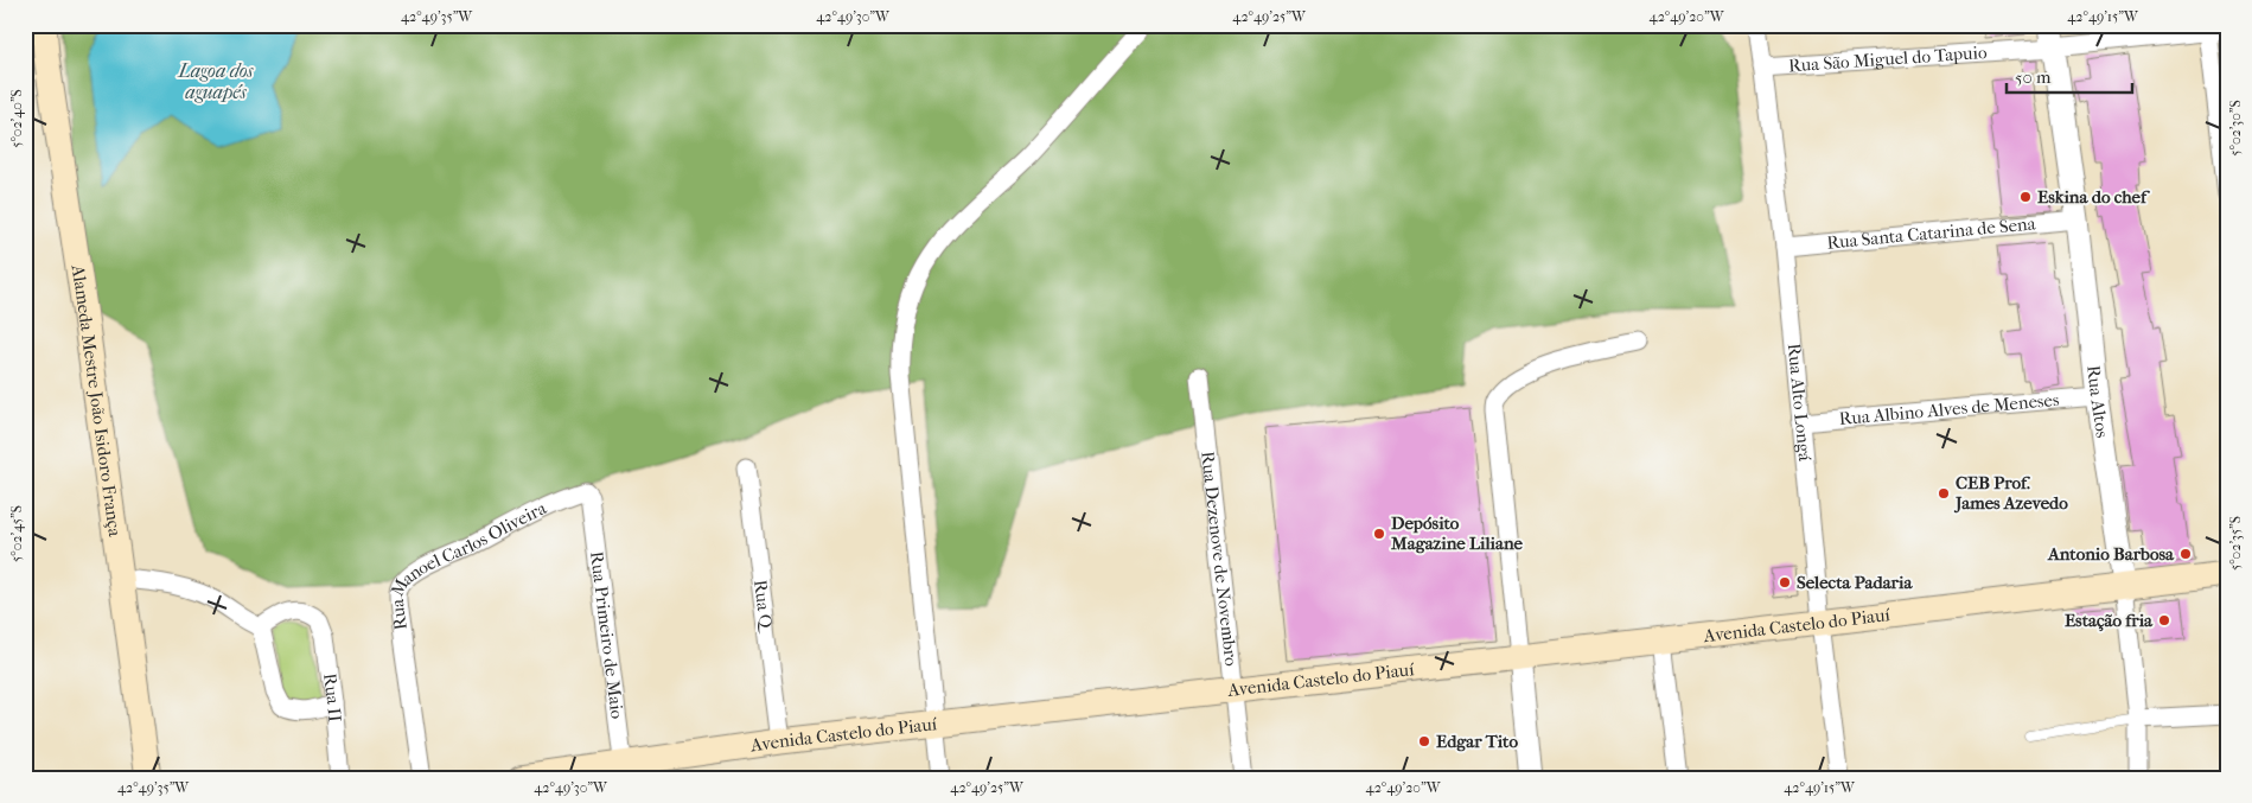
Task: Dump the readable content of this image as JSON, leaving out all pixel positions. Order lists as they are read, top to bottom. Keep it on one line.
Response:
{"streets":{"main road":["Alameda Mestre João Isidoro França","Avenida Castelo do Piauí"],"street":["Rua São Miguel do Tapuio","Rua Santa Catarina de Sena","Rua Alto Longá","Rua Altos","Rua Albino Alves de Meneses","Rua Dezenove de Novembro","Rua Manoel Carlos Oliveira","Rua Q","Rua Primeiro de Maio","Rua II"]},"crossings":[["Rua São Miguel do Tapuio","Rua Alto Longá"],["Rua São Miguel do Tapuio","Rua Altos"],["Rua Santa Catarina de Sena","Rua Alto Longá"],["Rua Santa Catarina de Sena","Rua Altos"],["Rua Alto Longá","Rua Albino Alves de Meneses"],["Rua Alto Longá","Avenida Castelo do Piauí"],["Rua Altos","Rua Albino Alves de Meneses"],["Rua Altos","Avenida Castelo do Piauí"],["Rua Dezenove de Novembro","Avenida Castelo do Piauí"],["Rua Manoel Carlos Oliveira","Rua Primeiro de Maio"],["Rua Q","Avenida Castelo do Piauí"],["Avenida Castelo do Piauí","Rua Primeiro de Maio"]],"water":["Lagoa dos aguapés"],"places":["Eskina do chef","CEB Prof. James Azevedo","Depósito Magazine Liliane","Antonio Barbosa","Selecta Padaria","Estação fria","Edgar Tito"],"scale_bar":"50 m","coordinates":["42°49'35\"W","42°49'30\"W","42°49'25\"W","42°49'20\"W","42°49'15\"W","5°02'40\"S","5°02'30\"S","5°02'45\"S","5°02'35\"S"]}
